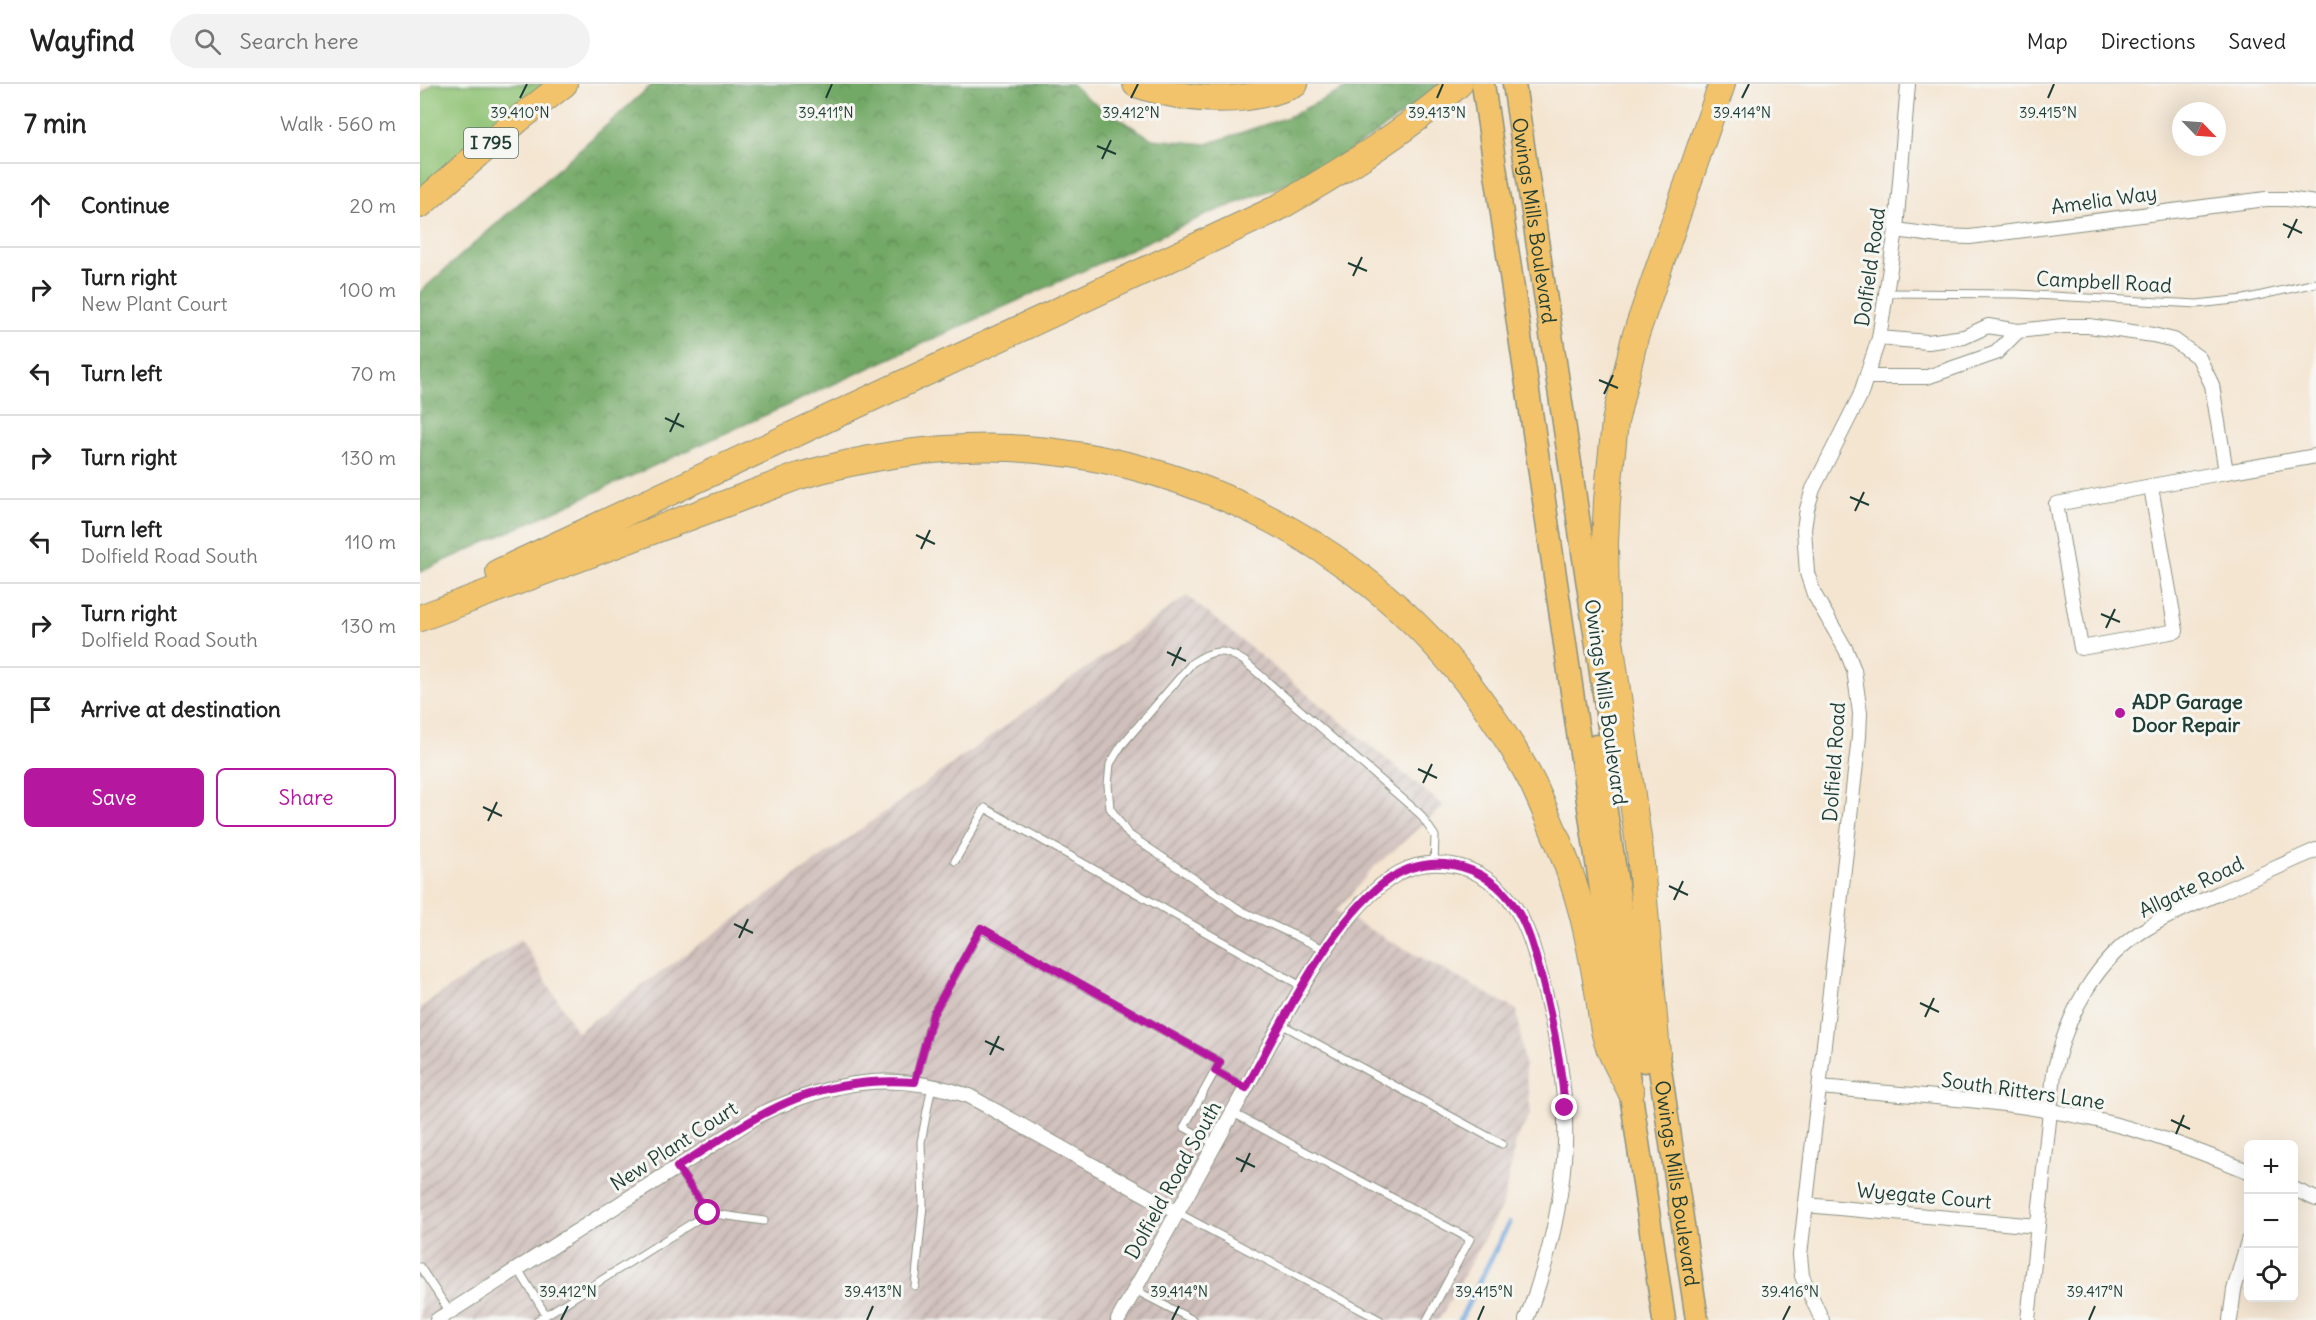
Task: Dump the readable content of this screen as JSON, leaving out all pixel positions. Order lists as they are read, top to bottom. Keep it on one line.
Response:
{"streets":{"highway":["I 795"],"main road":["Owings Mills Boulevard"],"street":["Amelia Way","Dolfield Road","Allgate Road","South Ritters Lane","New Plant Court","Dolfield Road South","Wyegate Court"],"lane":["Campbell Road"]},"crossings":[["Amelia Way","Dolfield Road"],["Dolfield Road","Campbell Road"],["Dolfield Road","South Ritters Lane"],["Dolfield Road","Wyegate Court"],["Allgate Road","South Ritters Lane"],["New Plant Court","Dolfield Road South"]],"places":["ADP Garage Door Repair"],"north":"bottom right","page":{"header":"Wayfind","search":"Search here","nav":["Map","Directions","Saved"],"heading":["7 min","Walk · 560 m"],"list":[["Continue","20 m"],["Turn right","New Plant Court","100 m"],["Turn left","70 m"],["Turn right","130 m"],["Turn left","Dolfield Road South","110 m"],["Turn right","Dolfield Road South","130 m"],"Arrive at destination"],"buttons":["Save","Share"],"map_buttons":["+","−"]},"coordinates":["39.410°N","39.411°N","39.412°N","39.413°N","39.414°N","39.415°N","39.416°N","39.417°N"]}
